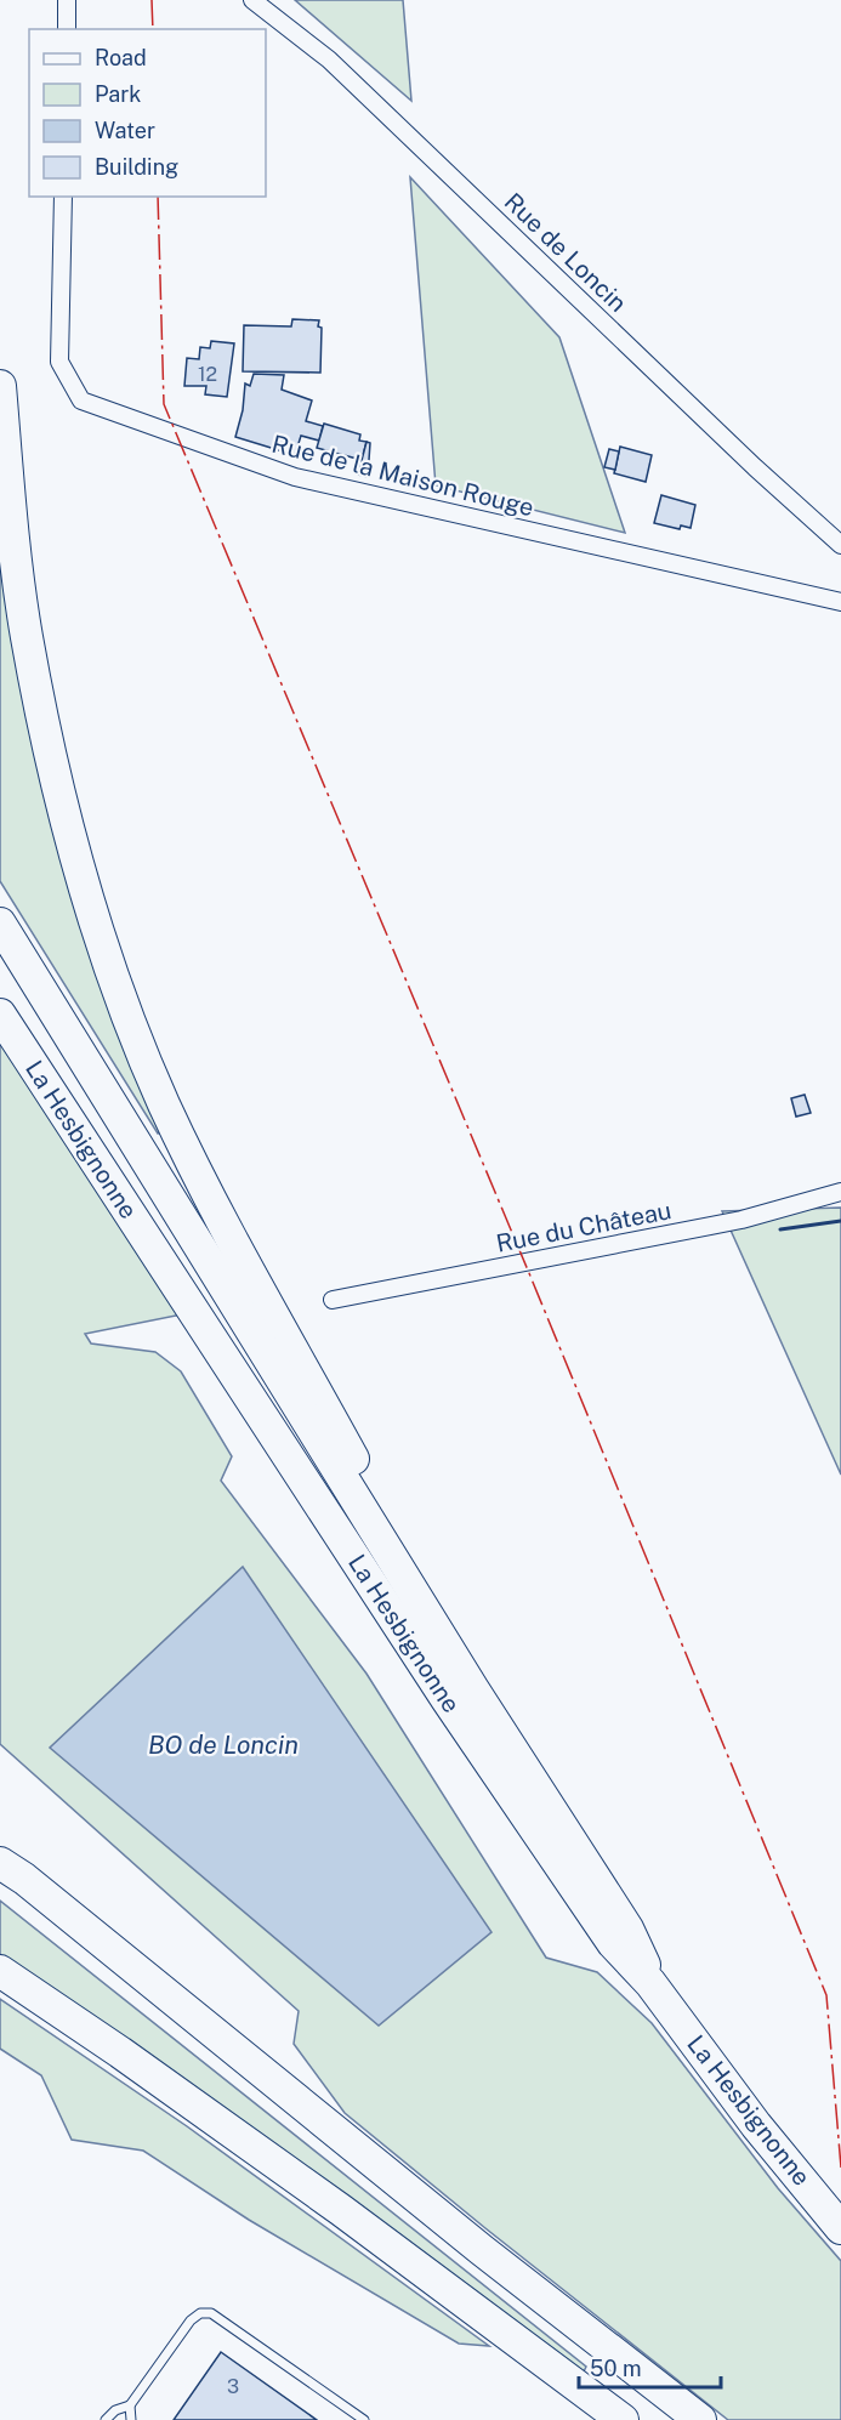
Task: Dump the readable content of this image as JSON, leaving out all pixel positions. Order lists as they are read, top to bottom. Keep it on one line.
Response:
{"streets":{"highway":["La Hesbignonne"],"street":["Rue de Loncin","Rue de la Maison Rouge","Rue du Château"]},"water":["BO de Loncin"],"house_numbers":["12","3"],"legend":["Road","Park","Water","Building"],"scale_bar":"50 m"}
